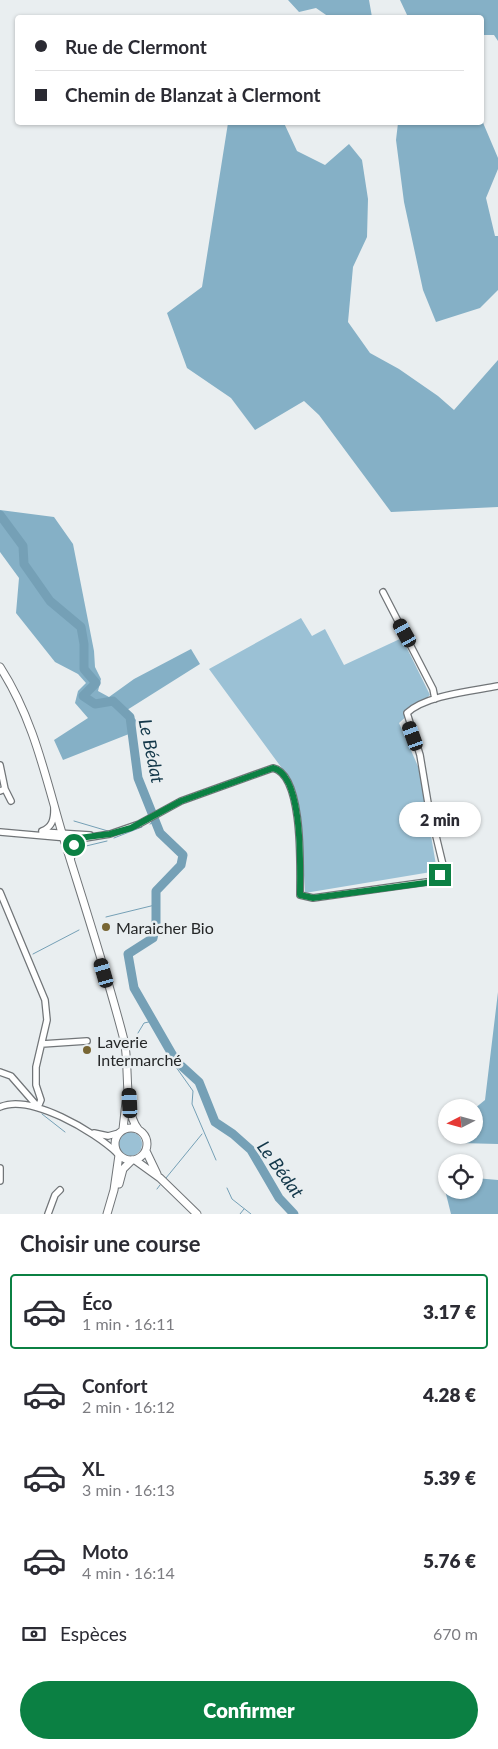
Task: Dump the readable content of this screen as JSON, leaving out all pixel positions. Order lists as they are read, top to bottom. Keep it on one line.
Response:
{"water":["Le Bédat"],"places":["Maraicher Bio","Laverie Intermarché"],"north":"left","page":{"banner":["Rue de Clermont","Chemin de Blanzat à Clermont"],"bubble":"2 min","heading":"Choisir une course","list":[{"name":"Éco","note":"1 min · 16:11","value":"3.17 €"},{"name":"Confort","note":"2 min · 16:12","value":"4.28 €"},{"name":"XL","note":"3 min · 16:13","value":"5.39 €"},{"name":"Moto","note":"4 min · 16:14","value":"5.76 €"}],"pay":["Espèces","670 m"],"buttons":"Confirmer"}}
